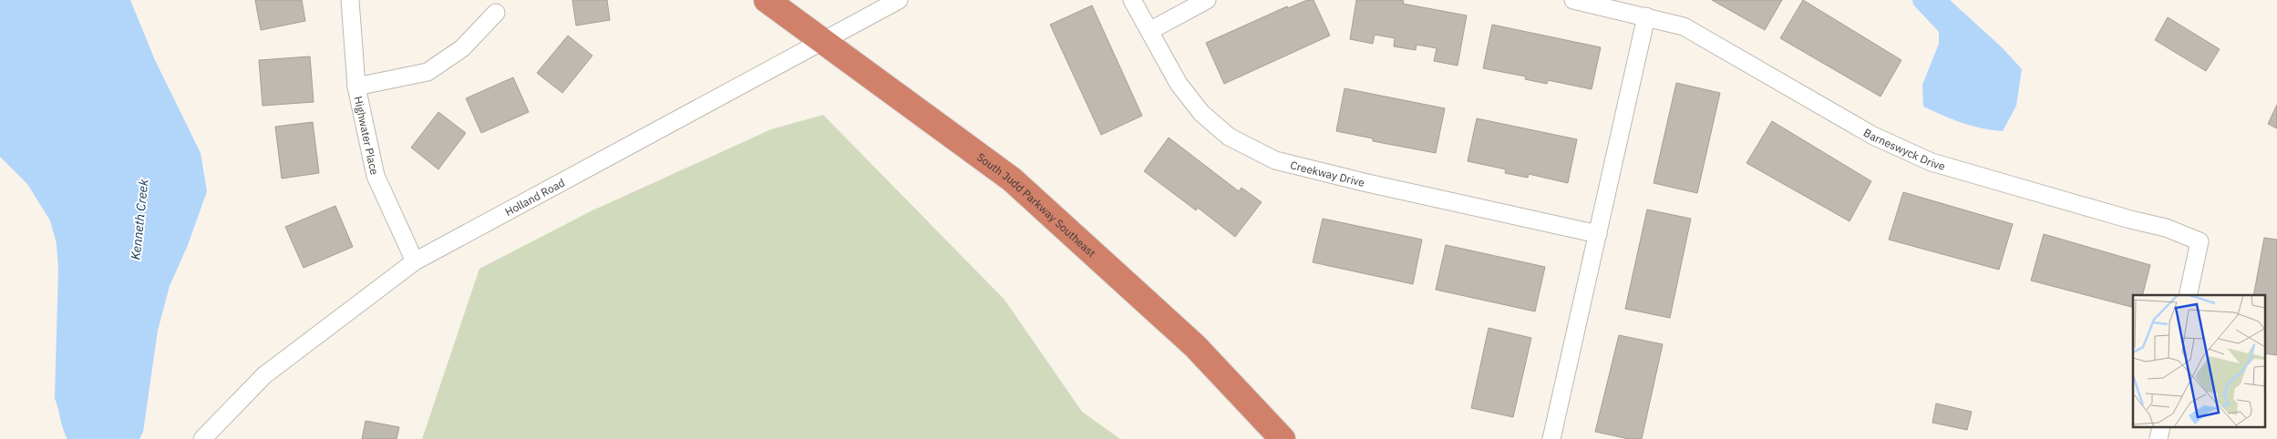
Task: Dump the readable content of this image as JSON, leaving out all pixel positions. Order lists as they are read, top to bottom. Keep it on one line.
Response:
{"streets":{"highway":["South Judd Parkway Southeast"],"street":["Highwater Place","Barneswyck Drive","Creekway Drive","Holland Road"]},"crossings":[["Highwater Place","Holland Road"],["Holland Road","South Judd Parkway Southeast"]],"water":["Kenneth Creek"]}
